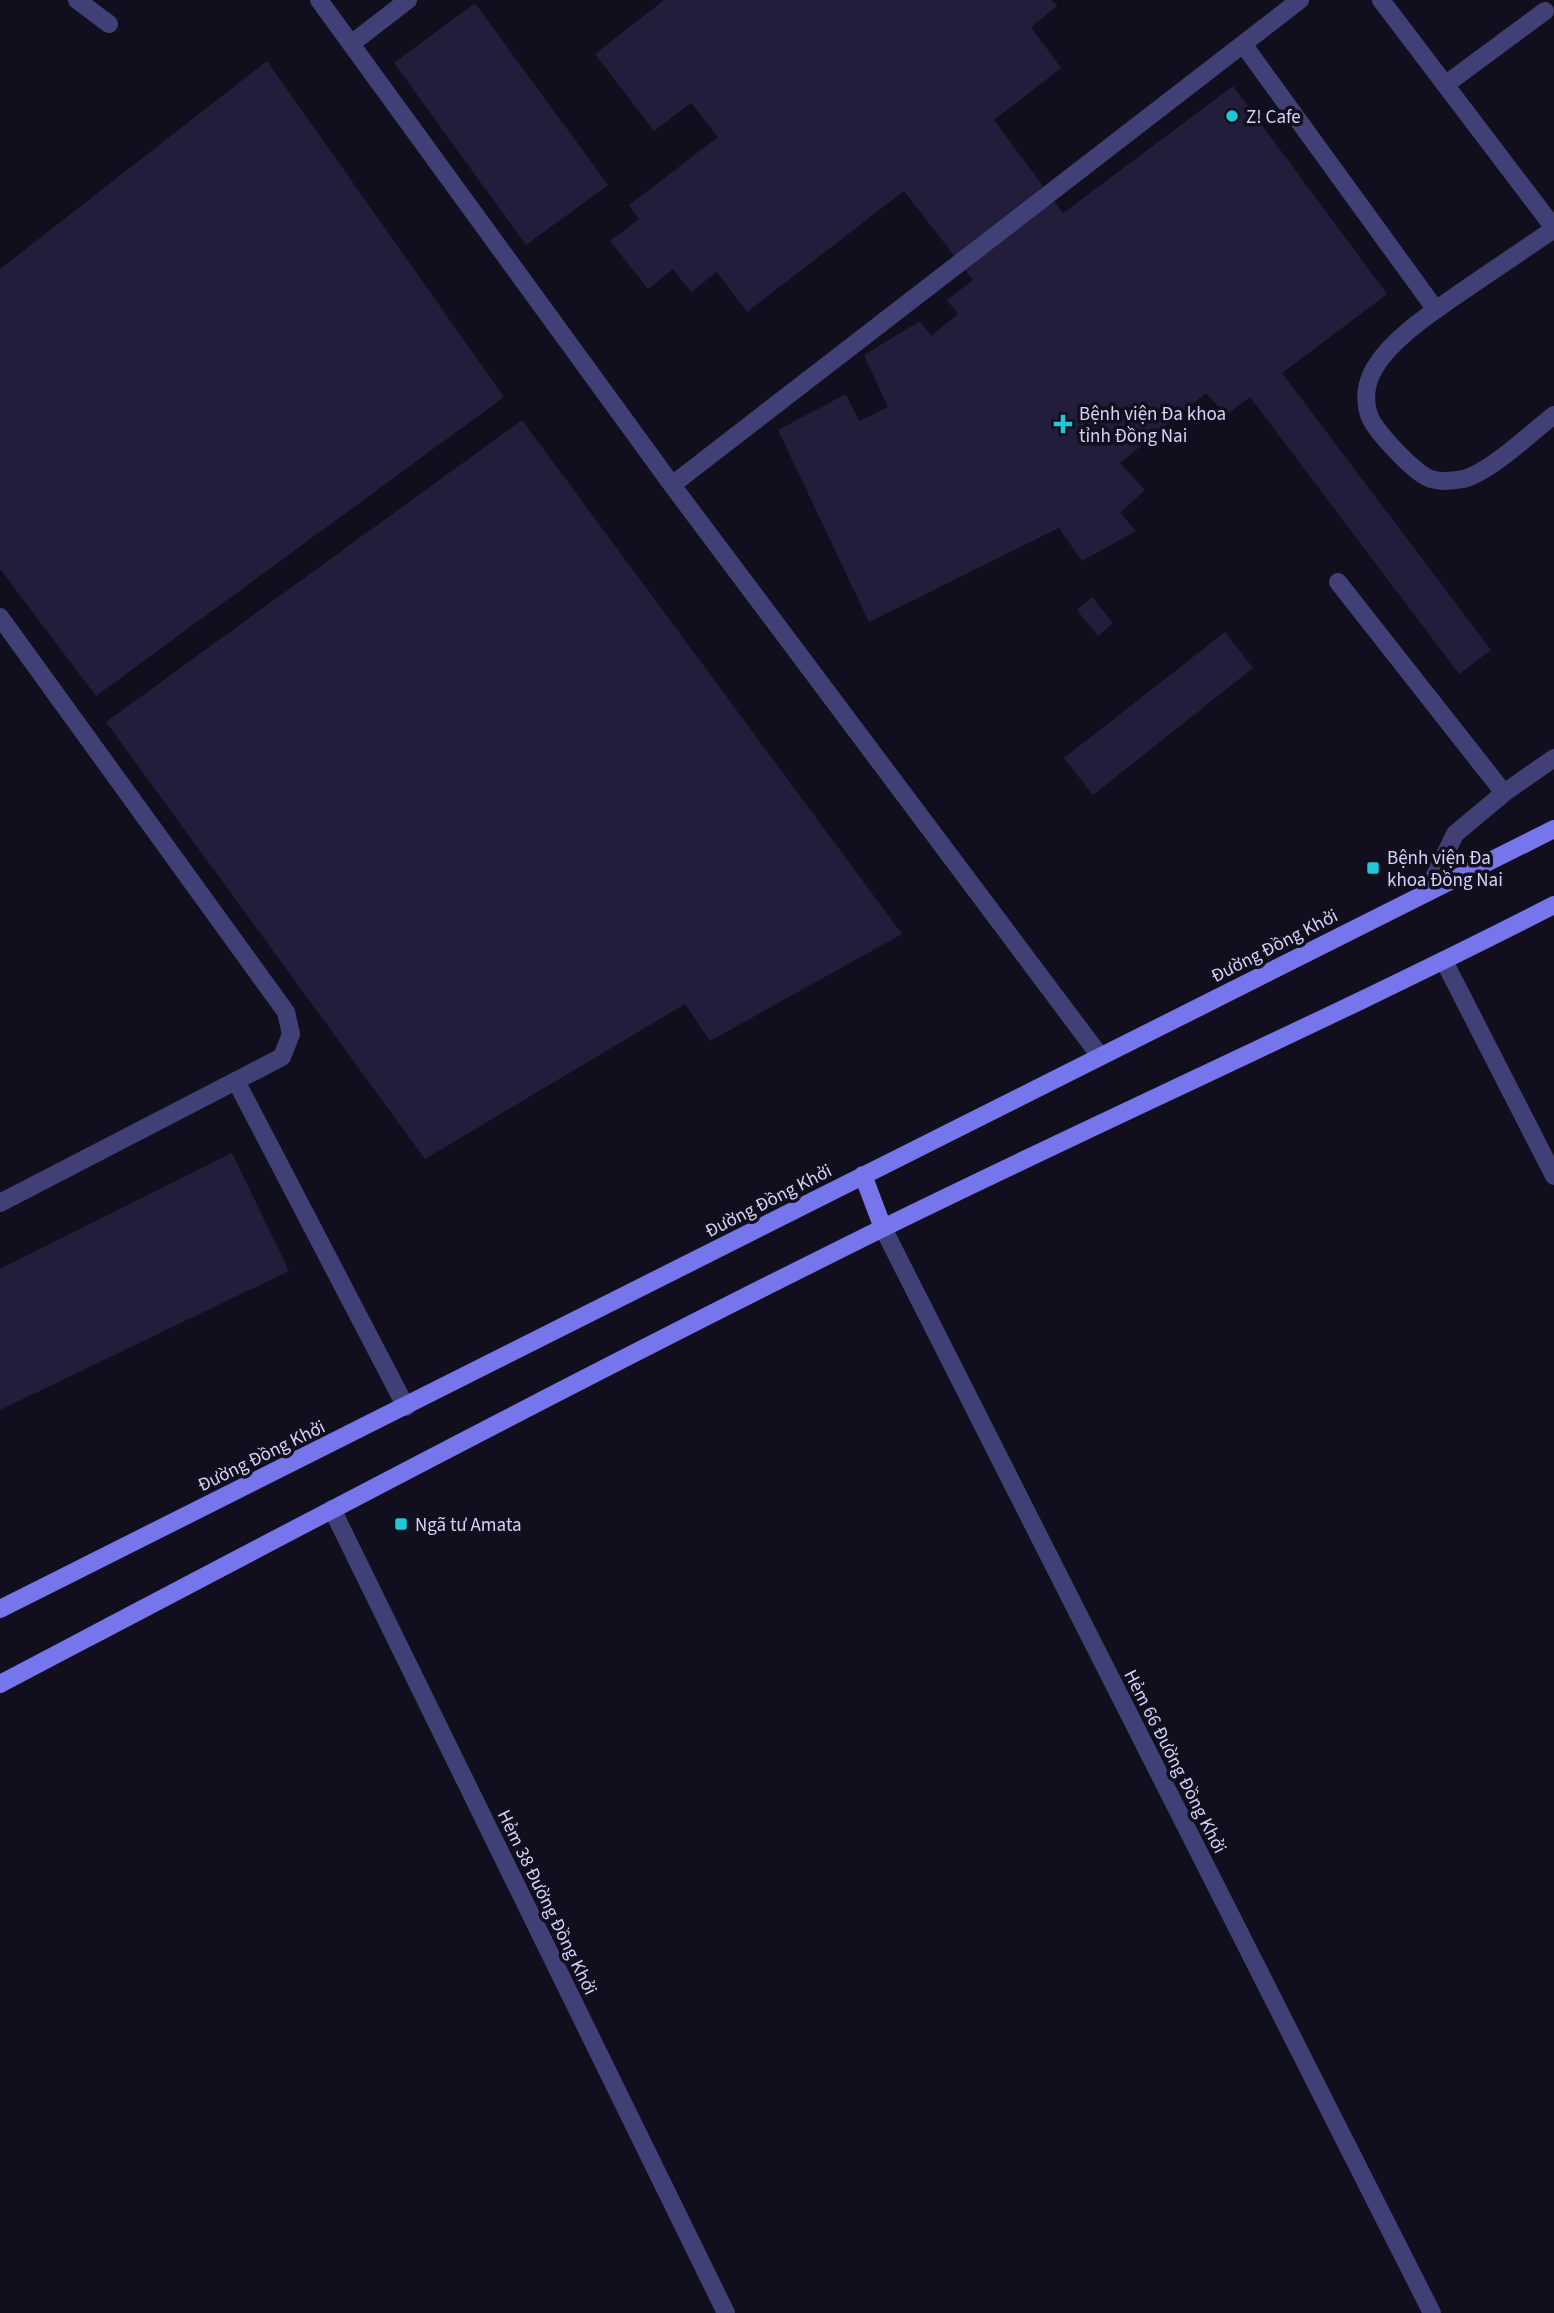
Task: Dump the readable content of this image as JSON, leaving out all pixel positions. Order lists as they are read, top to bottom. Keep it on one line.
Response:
{"streets":{"main road":["Đường Đồng Khởi"],"street":["Hẻm 66 Đường Đồng Khởi","Hẻm 38 Đường Đồng Khởi"]},"places":{"other":["Z! Cafe"],"health":["Bệnh viện Đa khoa tỉnh Đồng Nai"],"transit":["Bệnh viện Đa khoa Đồng Nai","Ngã tư Amata"]}}
